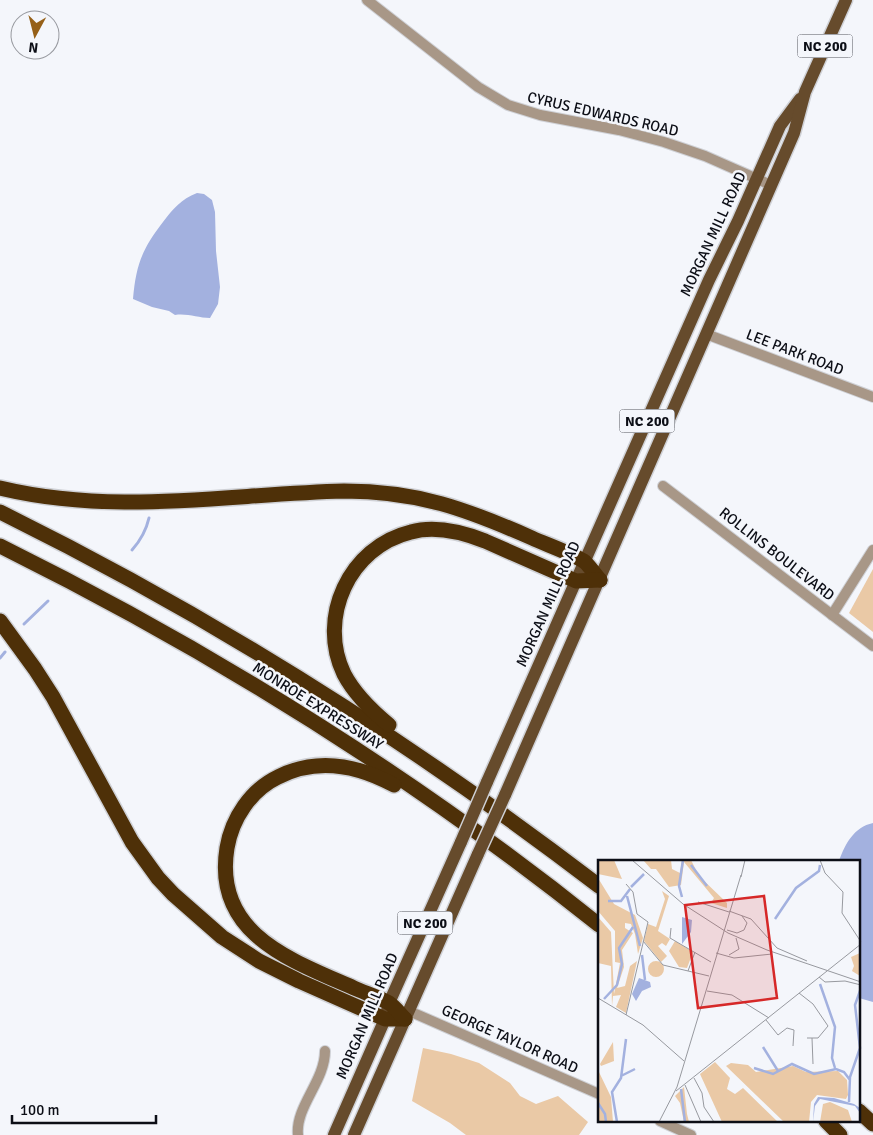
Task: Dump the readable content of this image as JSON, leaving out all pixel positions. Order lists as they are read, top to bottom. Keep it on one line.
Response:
{"streets":{"highway":["MONROE EXPRESSWAY"],"main road":["NC 200","MORGAN MILL ROAD"],"street":["CYRUS EDWARDS ROAD","LEE PARK ROAD","ROLLINS BOULEVARD","GEORGE TAYLOR ROAD"]},"crossings":[["CYRUS EDWARDS ROAD","MORGAN MILL ROAD"],["MORGAN MILL ROAD","LEE PARK ROAD"],["MORGAN MILL ROAD","GEORGE TAYLOR ROAD"]],"scale_bar":"100 m","north":"bottom"}
